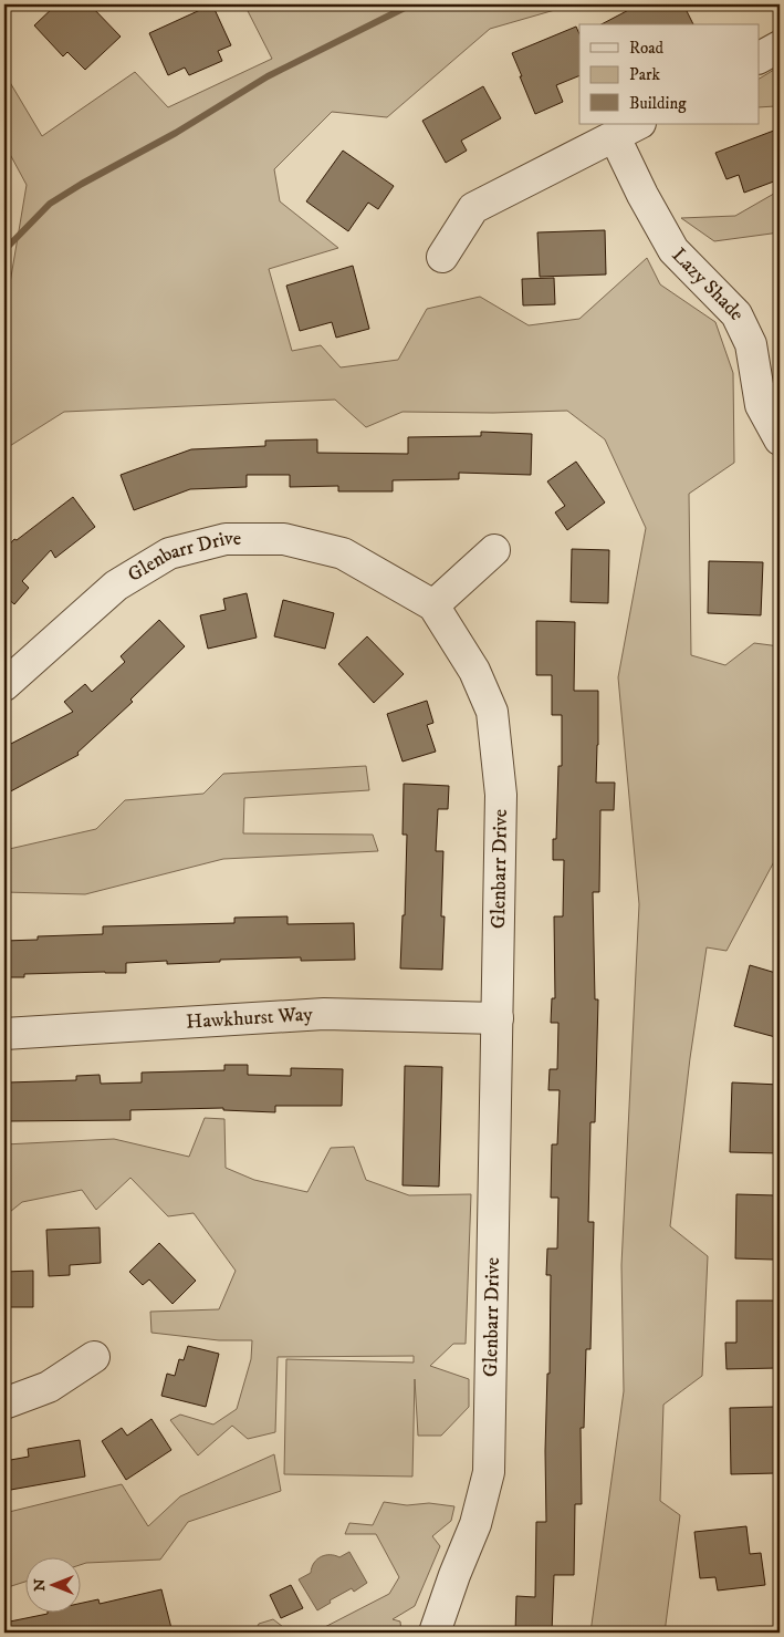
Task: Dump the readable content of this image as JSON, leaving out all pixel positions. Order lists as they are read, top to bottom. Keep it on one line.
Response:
{"streets":{"street":["Lazy Shade","Glenbarr Drive","Hawkhurst Way"]},"crossings":[["Glenbarr Drive","Hawkhurst Way"]],"legend":["Road","Park","Building"],"north":"left"}
